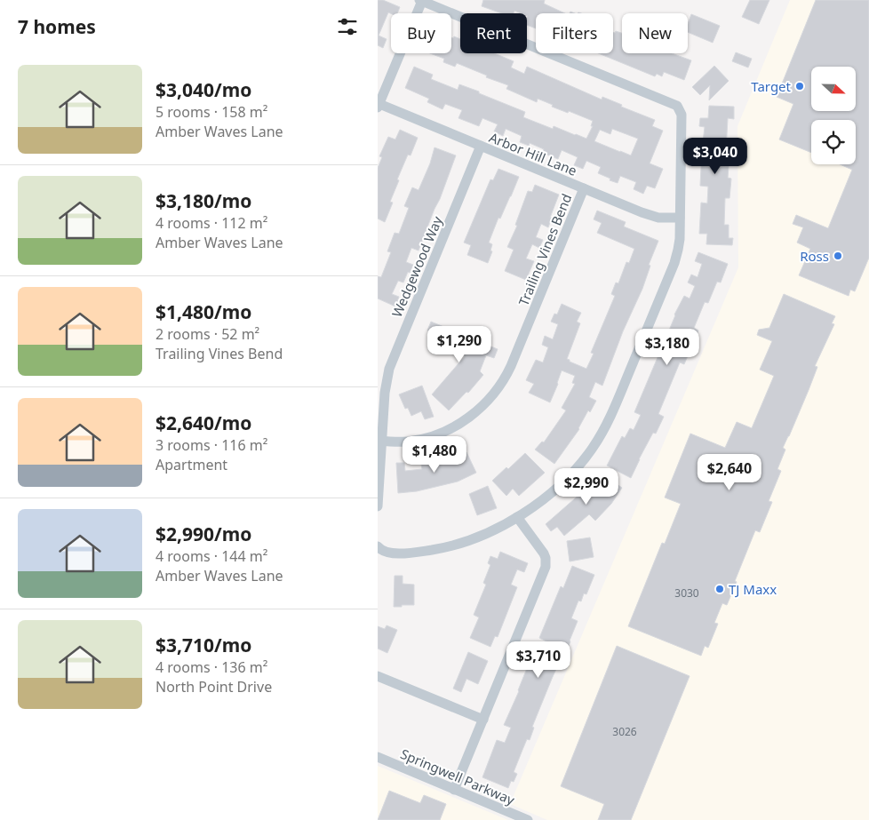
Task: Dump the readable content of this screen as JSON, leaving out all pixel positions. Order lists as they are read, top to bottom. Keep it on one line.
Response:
{"streets":{"street":["Arbor Hill Lane","Trailing Vines Bend","Wedgewood Way","Springwell Parkway"]},"crossings":[["Arbor Hill Lane","Trailing Vines Bend"],["Arbor Hill Lane","Wedgewood Way"],["Trailing Vines Bend","Wedgewood Way"]],"places":["Target","Ross","TJ Maxx"],"house_numbers":["3030","3026"],"north":"right","page":{"heading":"7 homes","chip":["Buy","Rent","Filters","New"],"list":[{"name":"$3,040/mo","note":"5 rooms · 158 m² · Amber Waves Lane"},{"name":"$3,180/mo","note":"4 rooms · 112 m² · Amber Waves Lane"},{"name":"$1,480/mo","note":"2 rooms · 52 m² · Trailing Vines Bend"},{"name":"$2,640/mo","note":"3 rooms · 116 m² · Apartment"},{"name":"$2,990/mo","note":"4 rooms · 144 m² · Amber Waves Lane"},{"name":"$3,710/mo","note":"4 rooms · 136 m² · North Point Drive"}],"price":["$3,040","$1,290","$3,180","$1,480","$2,640","$2,990","$3,710"]}}
